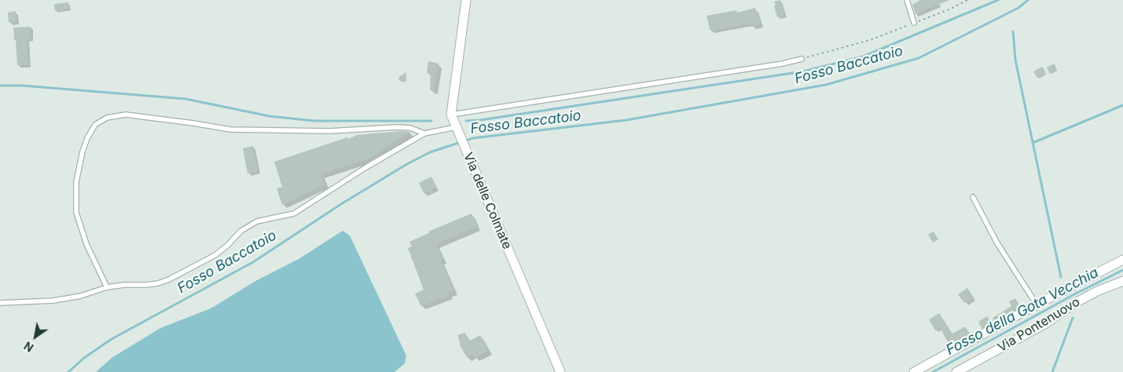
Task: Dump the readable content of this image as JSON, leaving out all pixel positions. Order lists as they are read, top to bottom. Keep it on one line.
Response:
{"streets":{"street":["Via delle Colmate","Via Pontenuovo"]},"water":["Fosso Baccatoio","Fosso della Gota Vecchia"],"north":"bottom left"}
